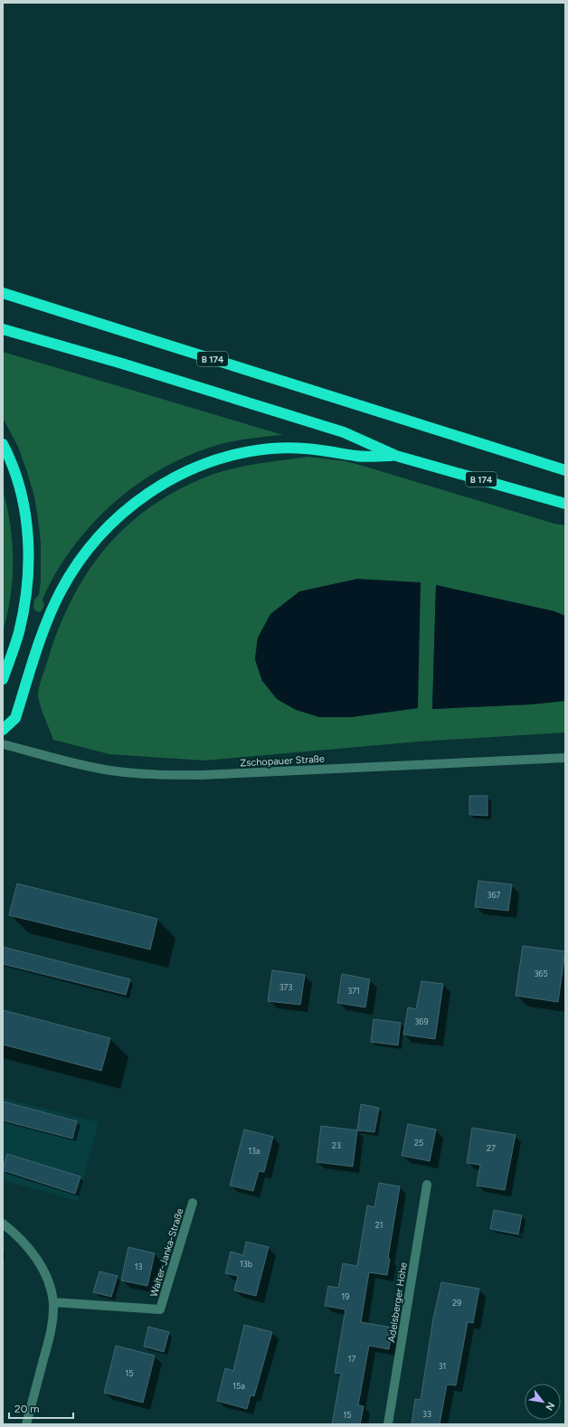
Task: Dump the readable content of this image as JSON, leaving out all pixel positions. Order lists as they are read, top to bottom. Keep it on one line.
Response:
{"streets":{"highway":["B 174"],"street":["Zschopauer Straße","Walter-Janka-Straße","Adelsberger Höhe"]},"house_numbers":["367","365","373","371","369","25","23","27","13a","21","13b","13","19","29","17","31","15","15a","33","15"],"scale_bar":"20 m","north":"bottom right"}
